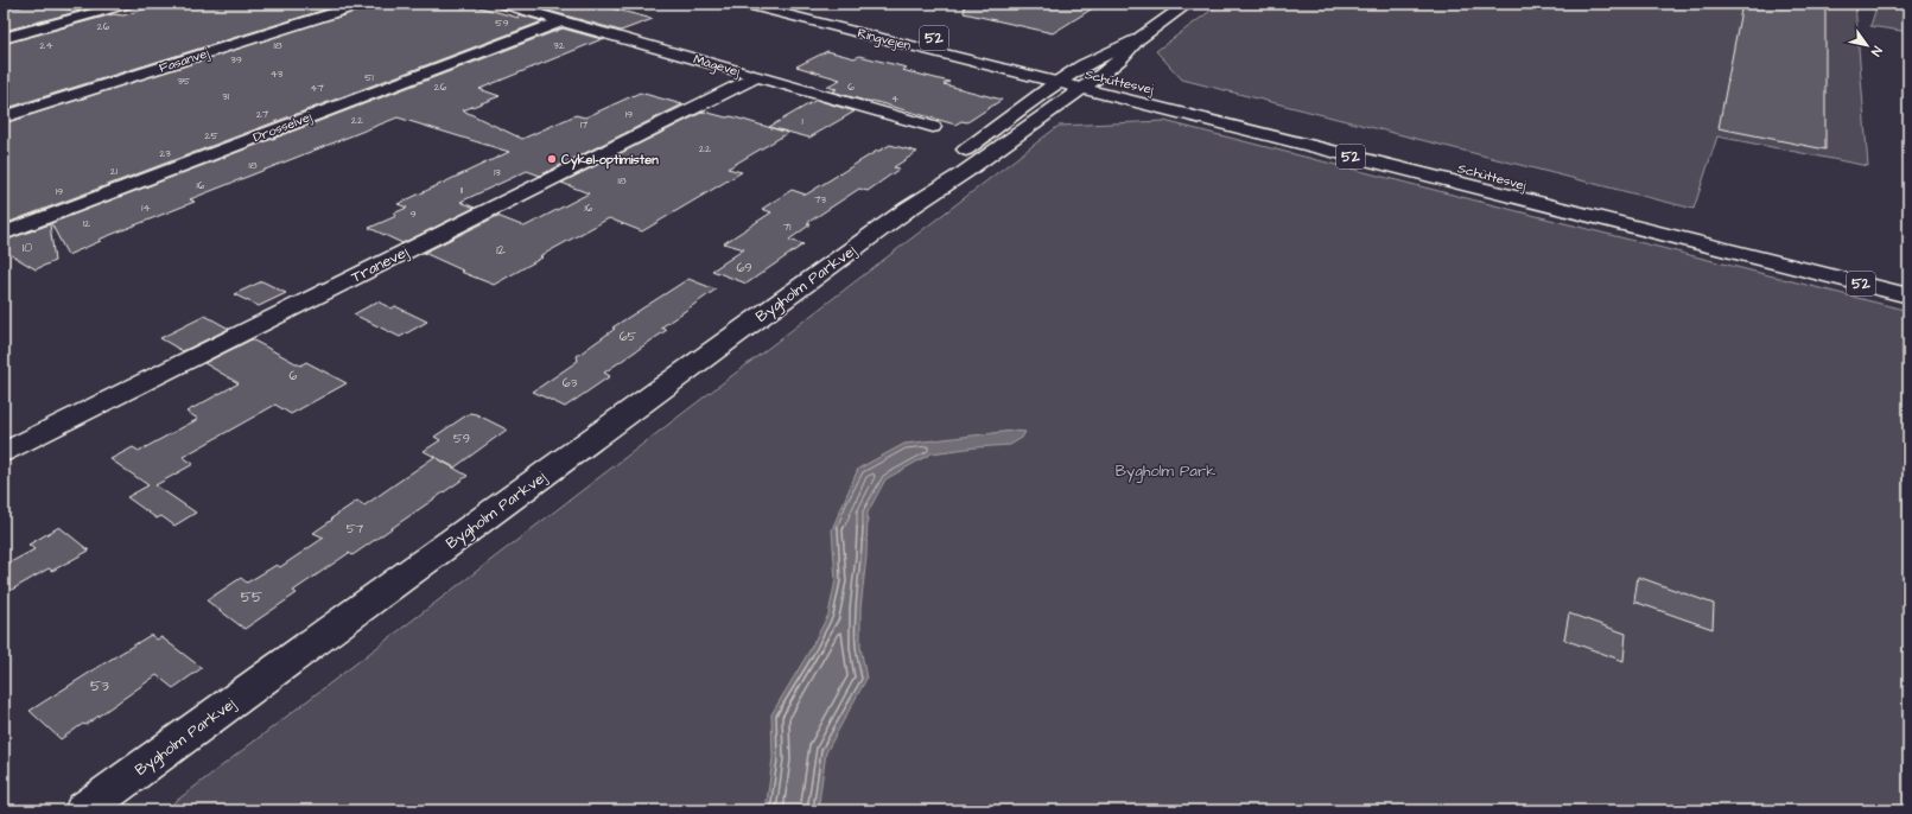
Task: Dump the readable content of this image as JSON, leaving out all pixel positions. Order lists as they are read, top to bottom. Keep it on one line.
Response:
{"streets":{"street":["52","Ringvejen","Fasanvej","Mågevej","Schüttesvej","Drosselvej","Tranevej","Bygholm Parkvej"]},"crossings":[["Ringvejen","Schüttesvej"],["Ringvejen","Bygholm Parkvej"],["Mågevej","Drosselvej"],["Mågevej","Tranevej"],["Schüttesvej","Bygholm Parkvej"]],"parks":["Bygholm Park"],"places":["Cykel-optimisten"],"house_numbers":["59","26","24","18","32","39","43","51","35","26","6","47","31","4","27","19","22","1","17","25","22","23","18","21","13","18","16","11","19","73","14","16","9","12","71","10","12","69","65","6","63","59","57","55","53"],"north":"bottom right"}
